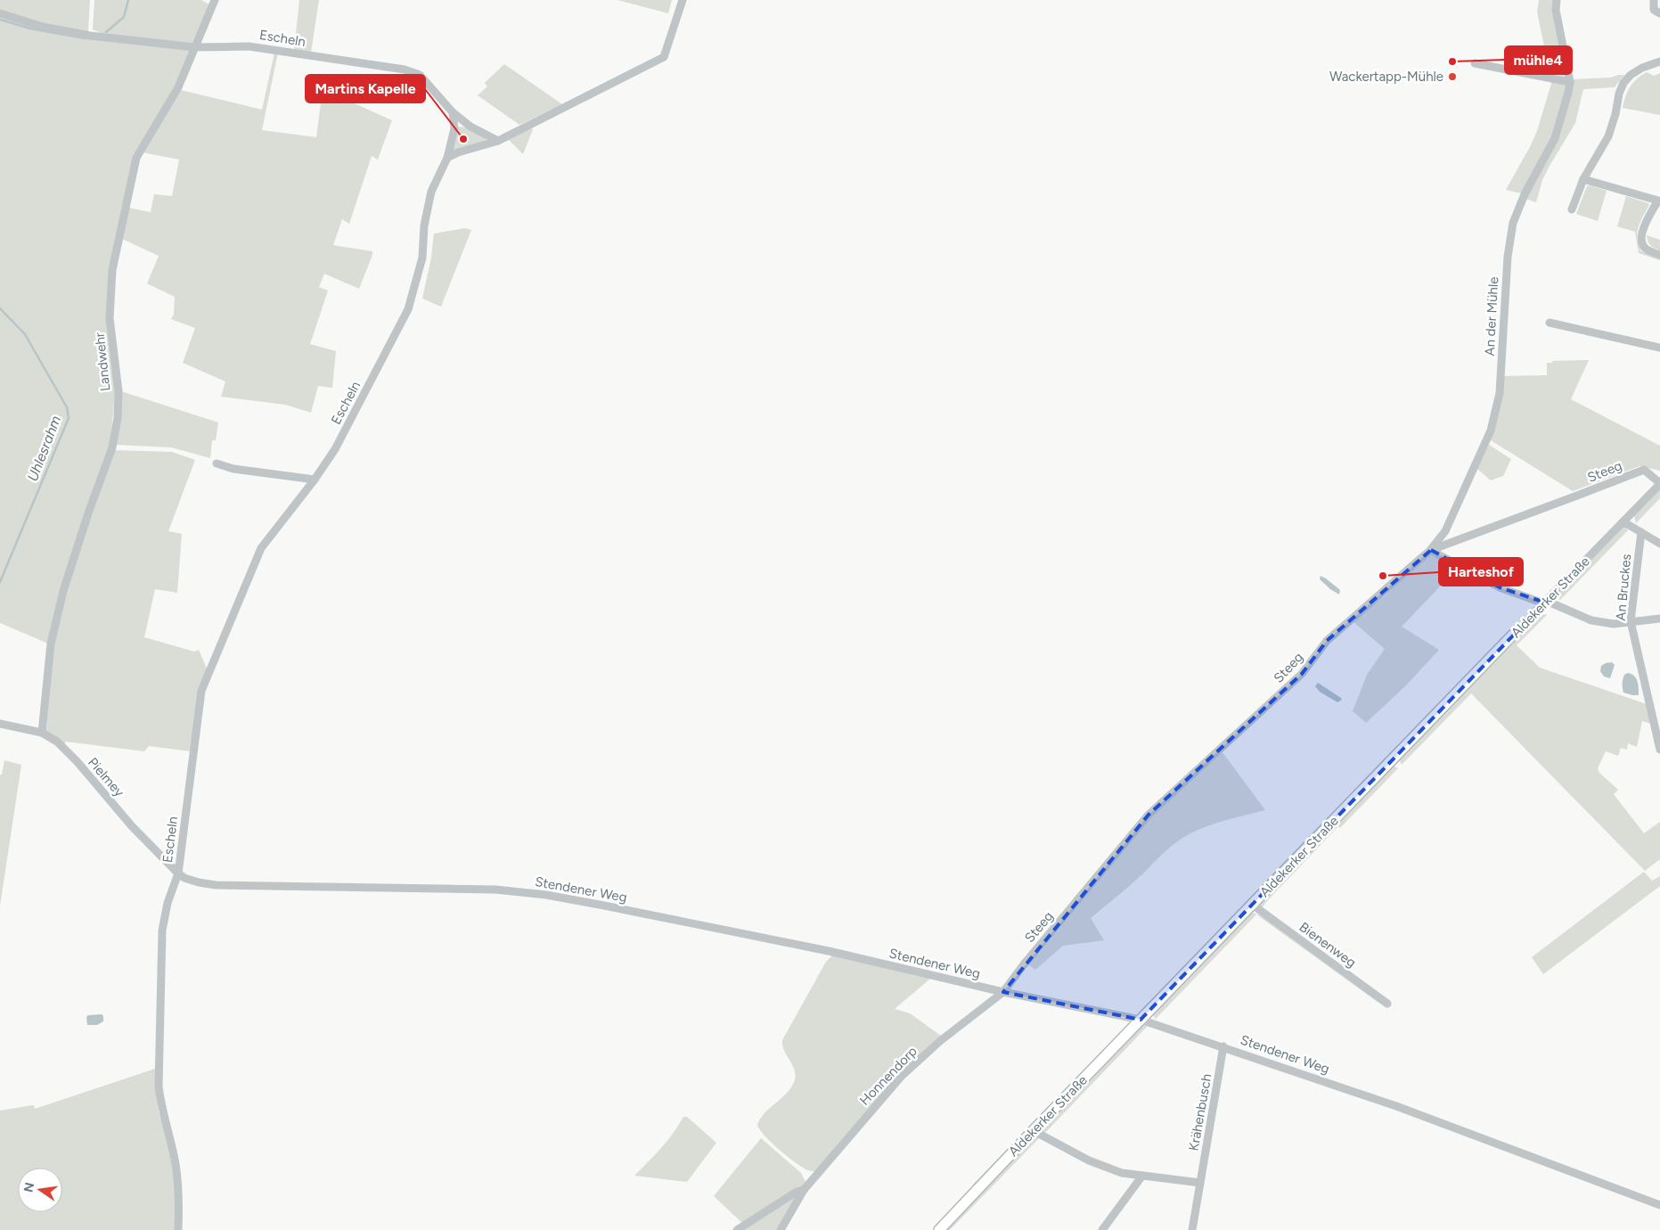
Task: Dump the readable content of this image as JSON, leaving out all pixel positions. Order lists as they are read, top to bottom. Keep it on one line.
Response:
{"streets":{"street":["Escheln","An der Mühle","Landwehr","Steeg","An Bruckes","Aldekerker Straße","Pielmey","Stendener Weg","Bienenweg","Honnendorp","Krähenbusch"]},"crossings":[["Escheln","Landwehr"],["Escheln","Pielmey"],["Escheln","Stendener Weg"],["An der Mühle","Steeg"],["Landwehr","Pielmey"],["Steeg","Aldekerker Straße"],["Steeg","Stendener Weg"],["Steeg","Honnendorp"],["Aldekerker Straße","Stendener Weg"],["Aldekerker Straße","Bienenweg"],["Pielmey","Stendener Weg"],["Stendener Weg","Honnendorp"],["Stendener Weg","Krähenbusch"]],"water":["Uhlesrahm"],"places":["mühle4","Wackertapp-Mühle","Martins Kapelle","Harteshof"],"north":"left"}
